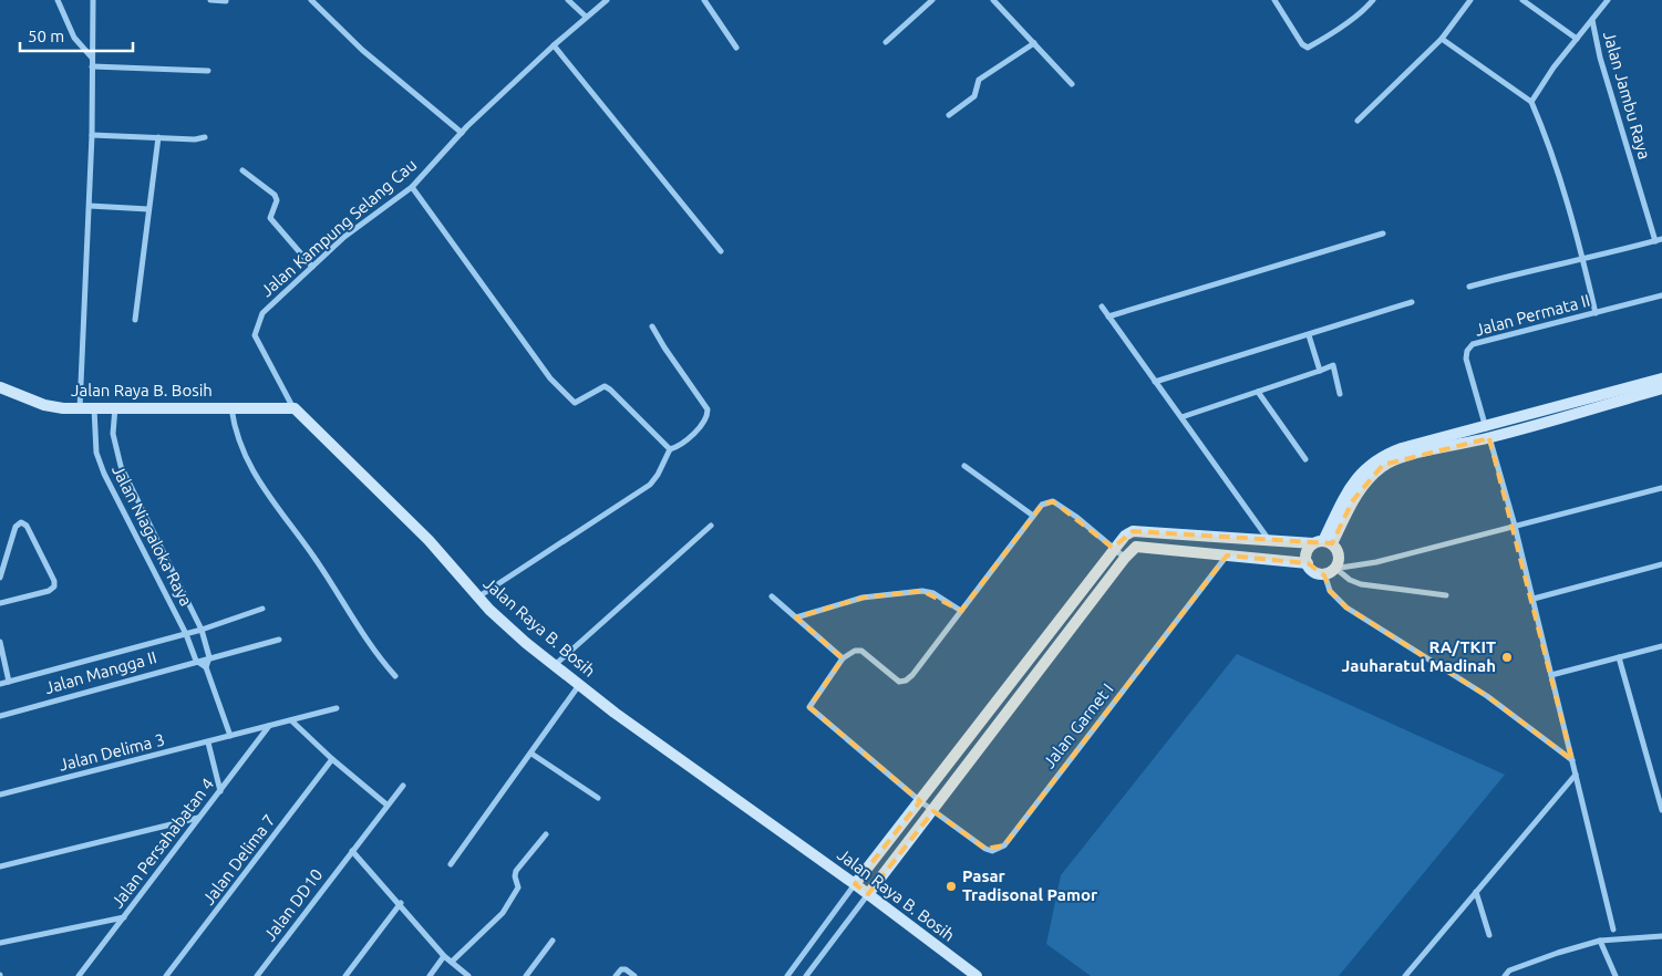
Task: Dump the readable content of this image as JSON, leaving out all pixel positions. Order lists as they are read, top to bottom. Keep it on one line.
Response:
{"streets":{"street":["Jalan Jambu Raya","Jalan Kampung Selang Cau","Jalan Permata II","Jalan Raya B. Bosih","Jalan Niagaloka Raya","Jalan Mangga II","Jalan Garnet I","Jalan Delima 3","Jalan Persahabatan 4","Jalan Delima 7","Jalan DD10"]},"crossings":[["Jalan Kampung Selang Cau","Jalan Raya B. Bosih"],["Jalan Raya B. Bosih","Jalan Niagaloka Raya"],["Jalan Niagaloka Raya","Jalan Mangga II"],["Jalan Delima 3","Jalan Persahabatan 4"]],"places":["RA/TKIT Jauharatul Madinah","Pasar Tradisonal Pamor"],"scale_bar":"50 m"}
